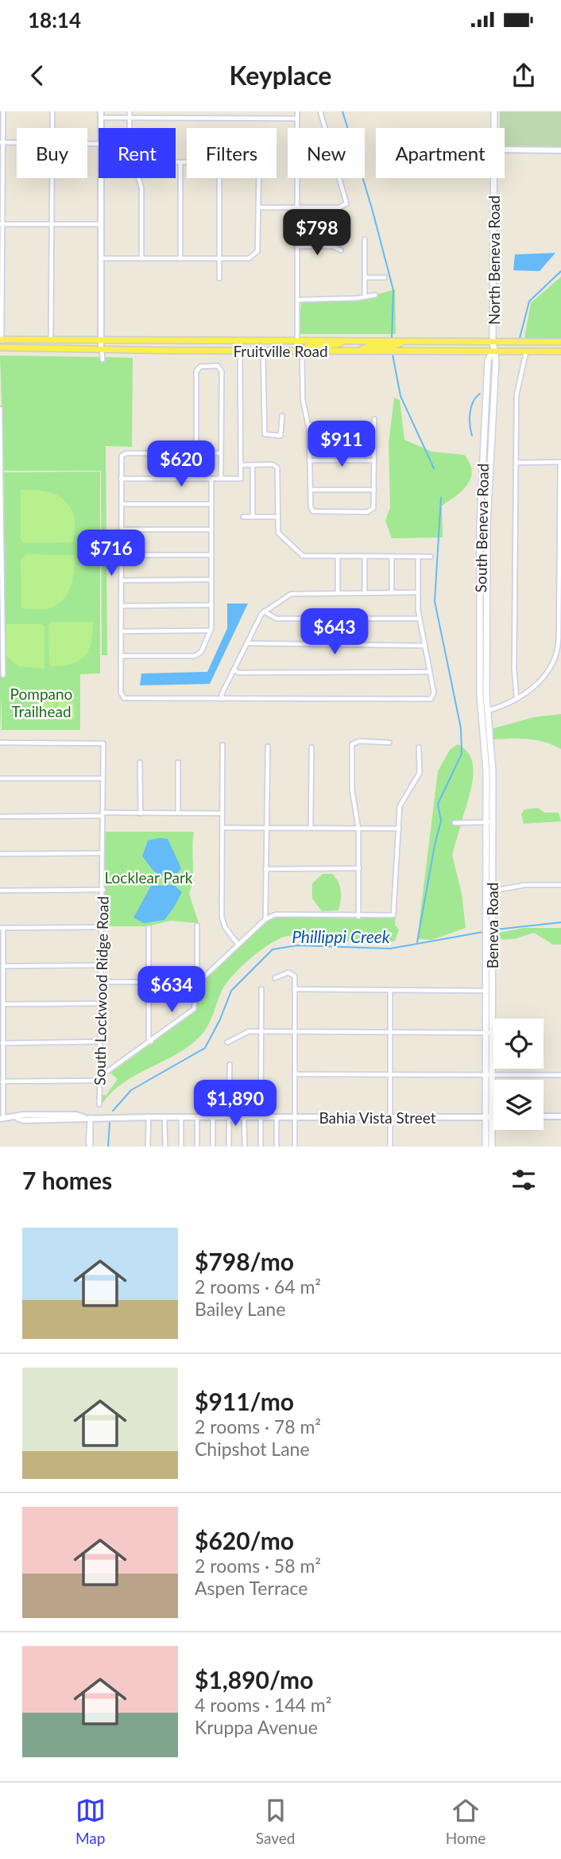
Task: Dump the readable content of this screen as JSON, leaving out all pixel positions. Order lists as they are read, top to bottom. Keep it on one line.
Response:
{"streets":{"main road":["North Beneva Road","Fruitville Road","South Beneva Road","Beneva Road"],"street":["South Lockwood Ridge Road","Bahia Vista Street"]},"crossings":[["North Beneva Road","Fruitville Road"],["North Beneva Road","South Beneva Road"],["Fruitville Road","South Beneva Road"],["South Beneva Road","Beneva Road"],["Beneva Road","Bahia Vista Street"]],"water":["Phillippi Creek"],"parks":["Pompano Trailhead","Locklear Park"],"page":{"status":"18:14","header":"Keyplace","chip":["Buy","Rent","Filters","New","Apartment"],"price":["$798","$911","$620","$716","$643","$634","$1,890"],"heading":"7 homes","list":[{"name":"$798/mo","note":"2 rooms · 64 m² · Bailey Lane"},{"name":"$911/mo","note":"2 rooms · 78 m² · Chipshot Lane"},{"name":"$620/mo","note":"2 rooms · 58 m² · Aspen Terrace"},{"name":"$1,890/mo","note":"4 rooms · 144 m² · Kruppa Avenue"}],"tabs":["Map","Saved","Home"]}}
